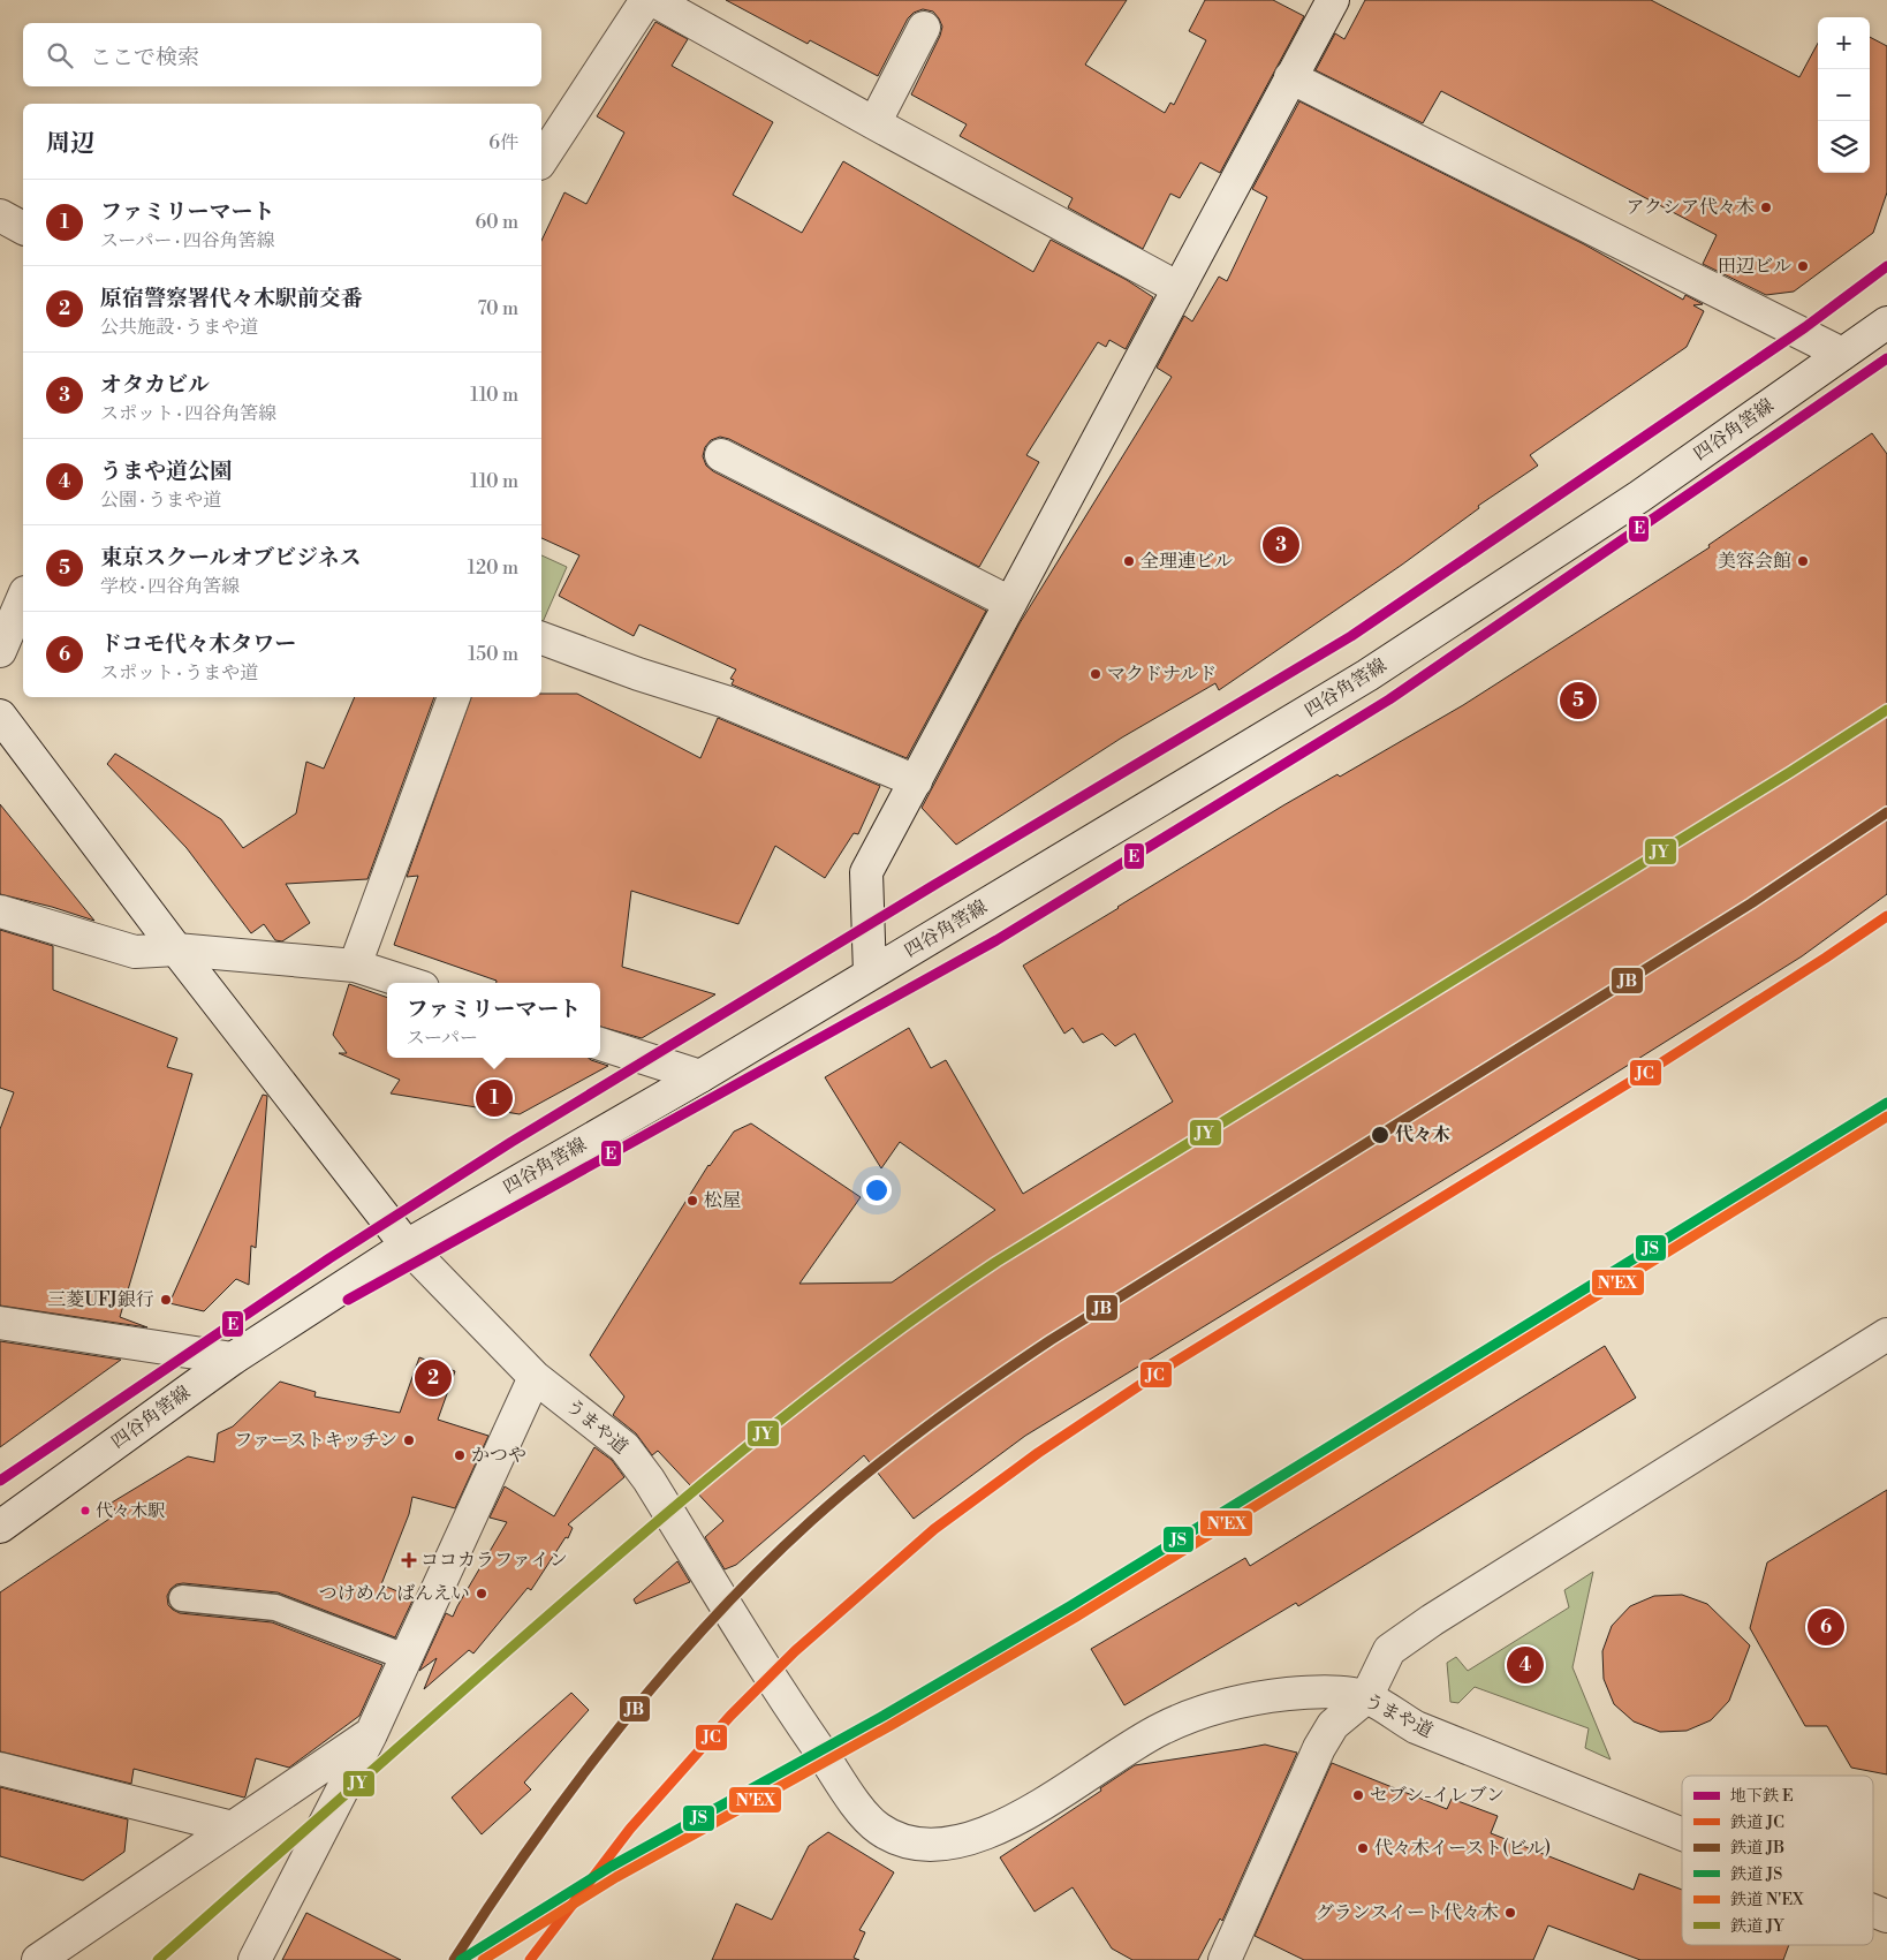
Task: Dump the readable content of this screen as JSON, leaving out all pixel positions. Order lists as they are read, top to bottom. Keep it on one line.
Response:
{"streets":{"street":["四谷角筈線","うまや道"]},"crossings":[["四谷角筈線","うまや道"]],"places":{"other":["アクシア代々木","田辺ビル","全理連ビル","美容会館","マクドナルド","代々木","松屋","三菱UFJ銀行","ファーストキッチン","かつや","代々木駅","つけめん ばんえい","セブン-イレブン","代々木イースト(ビル)","グランスイート代々木"],"health":["ココカラファイン"]},"lines":["metro line E","rail line JY","rail line JB","rail line JC","rail line JS","rail line N'EX"],"legend":["地下鉄 E","鉄道 JC","鉄道 JB","鉄道 JS","鉄道 N'EX","鉄道 JY"],"page":{"map_buttons":["+","−"],"search":"ここで検索","heading":["周辺","6件"],"list":[{"mark":"1","name":"ファミリーマート","note":"スーパー · 四谷角筈線","value":"60 m"},{"mark":"2","name":"原宿警察署代々木駅前交番","note":"公共施設 · うまや道","value":"70 m"},{"mark":"3","name":"オタカビル","note":"スポット · 四谷角筈線","value":"110 m"},{"mark":"4","name":"うまや道公園","note":"公園 · うまや道","value":"110 m"},{"mark":"5","name":"東京スクールオブビジネス","note":"学校 · 四谷角筈線","value":"120 m"},{"mark":"6","name":"ドコモ代々木タワー","note":"スポット · うまや道","value":"150 m"}],"pins":["3","5","1","2","6","4"],"popup":["ファミリーマート","スーパー"]}}
